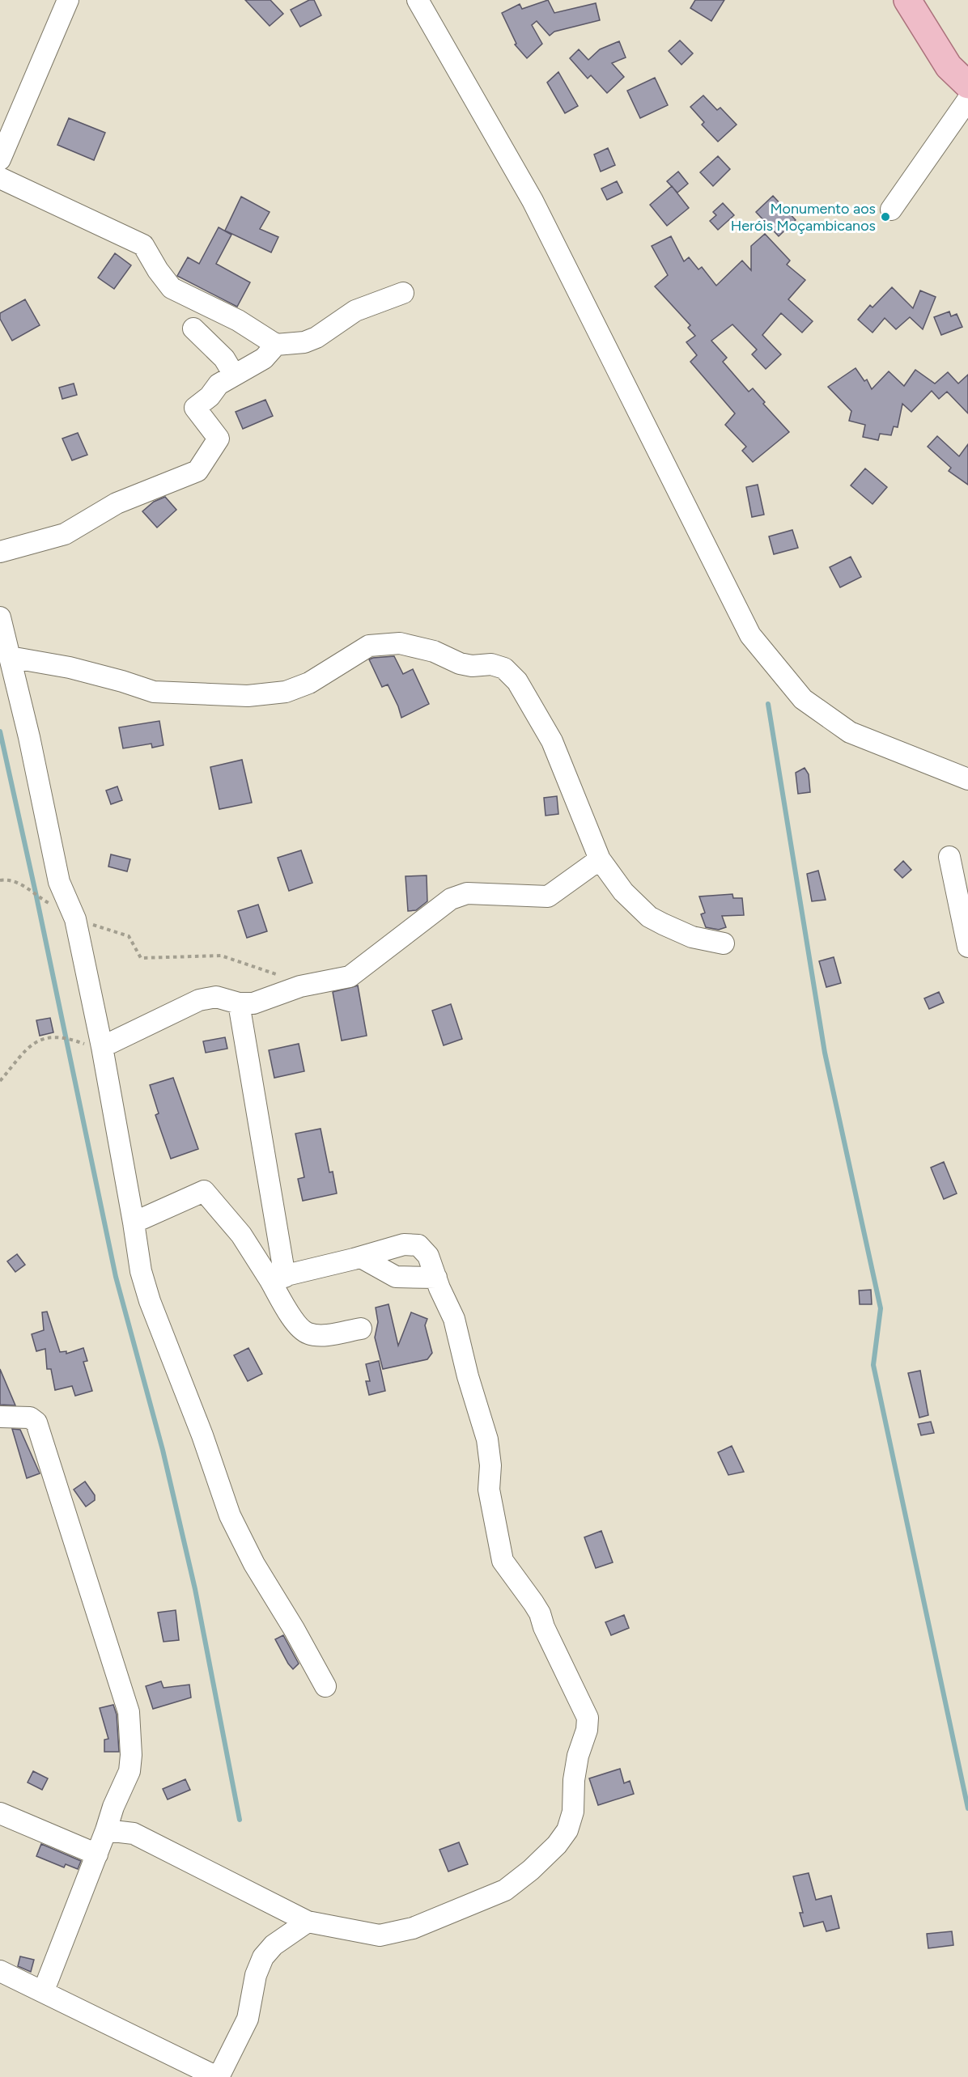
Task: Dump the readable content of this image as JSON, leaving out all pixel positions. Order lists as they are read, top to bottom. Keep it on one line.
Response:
{"places":["Monumento aos Heróis Moçambicanos"]}
